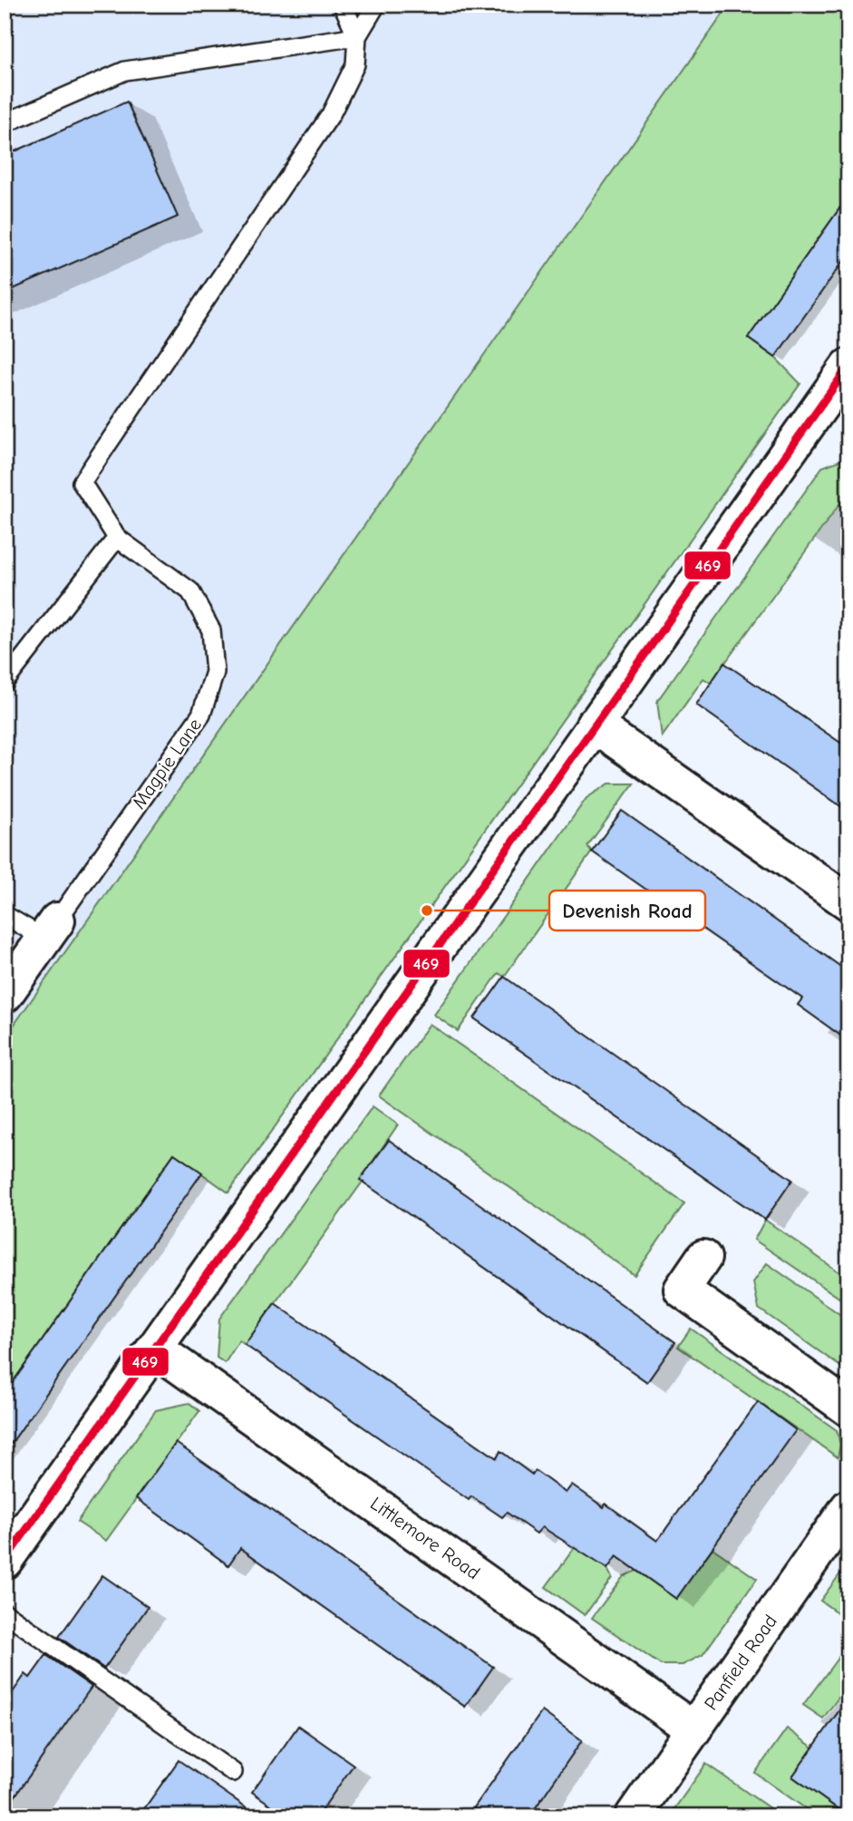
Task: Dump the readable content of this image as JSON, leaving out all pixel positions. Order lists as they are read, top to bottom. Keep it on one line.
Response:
{"streets":{"street":["Magpie Lane","Littlemore Road","Panfield Road"]},"crossings":[["Littlemore Road","Panfield Road"]],"places":["Devenish Road"],"lines":["transit line 469"]}
